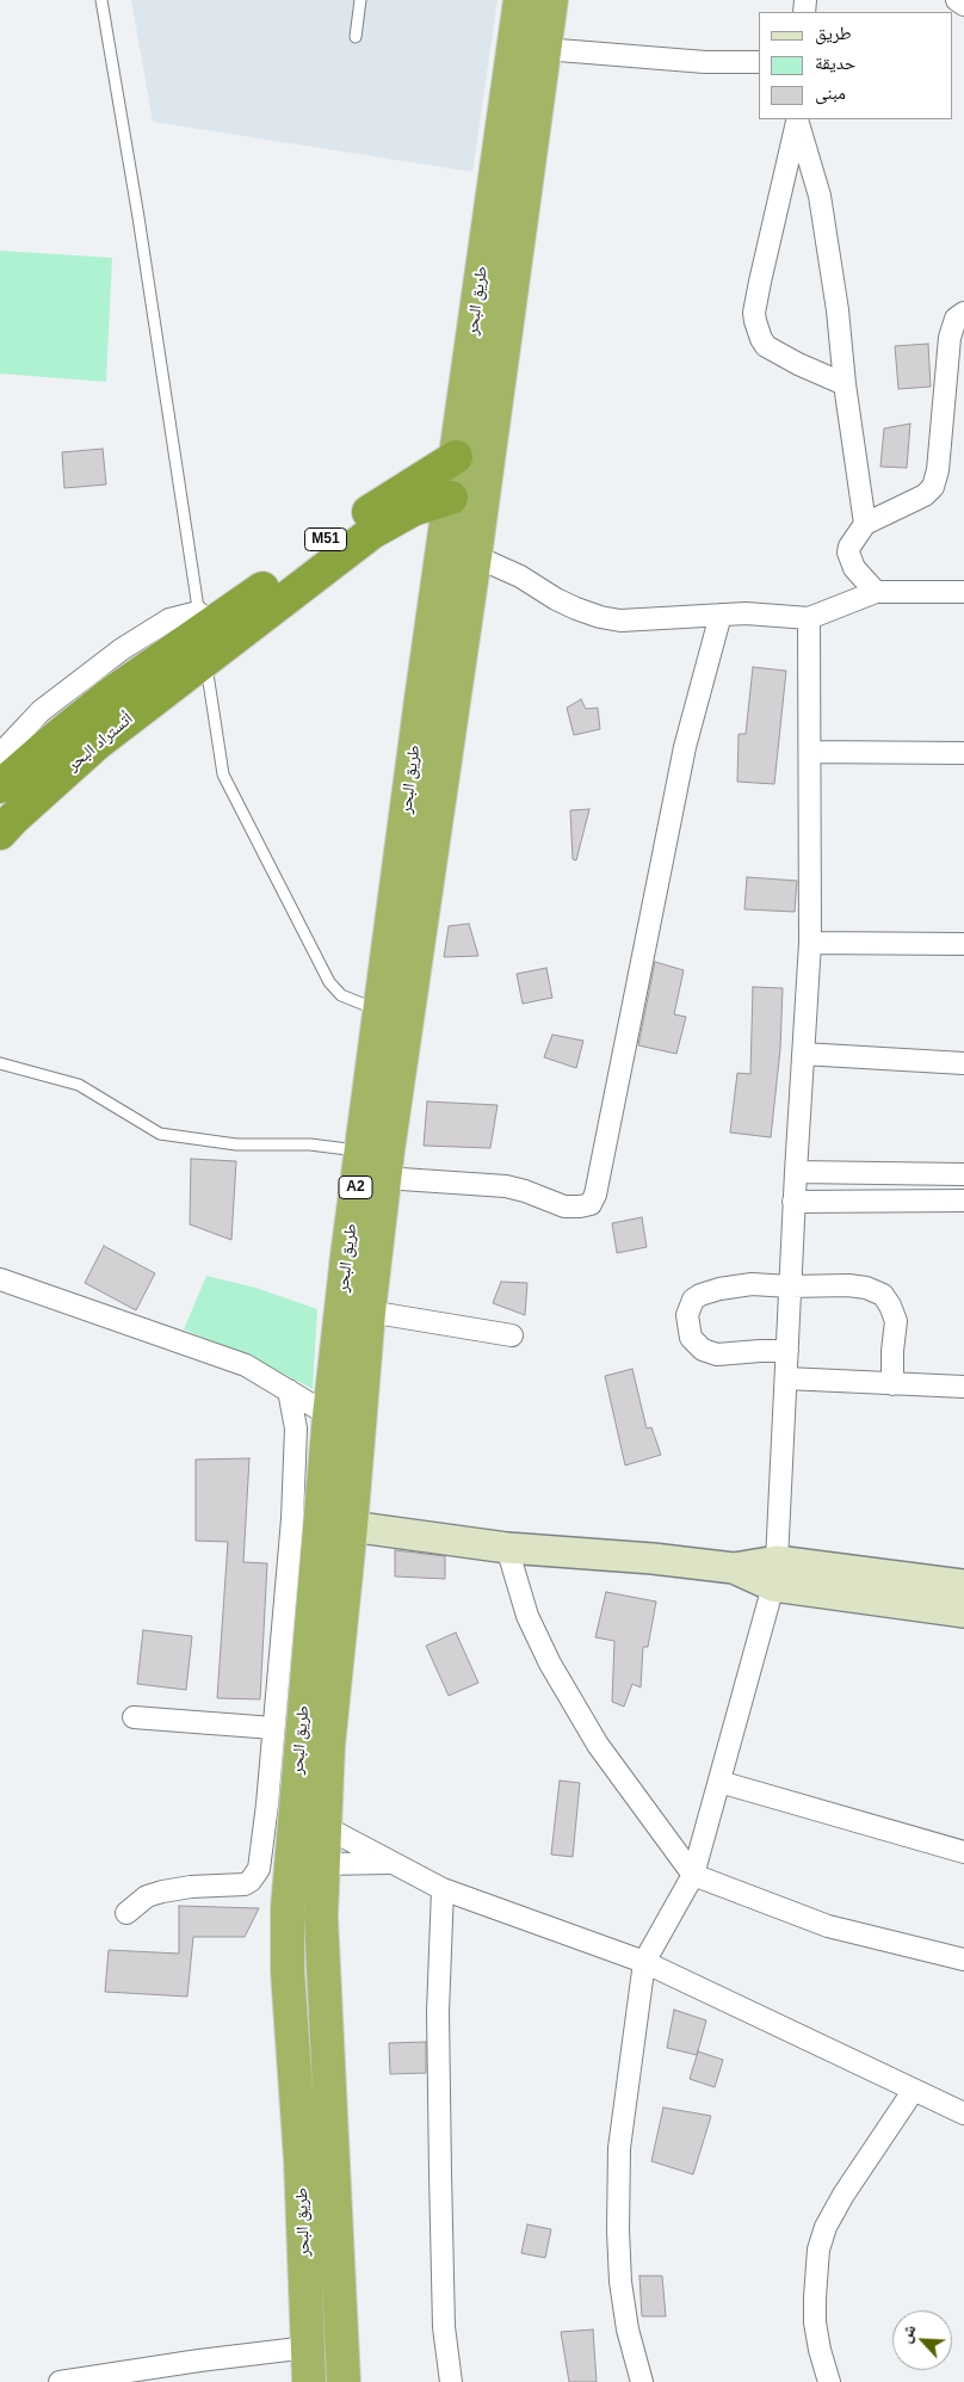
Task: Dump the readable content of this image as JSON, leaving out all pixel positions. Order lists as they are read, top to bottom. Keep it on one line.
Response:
{"streets":{"highway":["طريق البحر","M51","أتستراد البحر","A2"]},"crossings":[["طريق البحر","M51"],["M51","أتستراد البحر"]],"legend":["طريق","حديقة","مبنى"],"north":"top left"}
